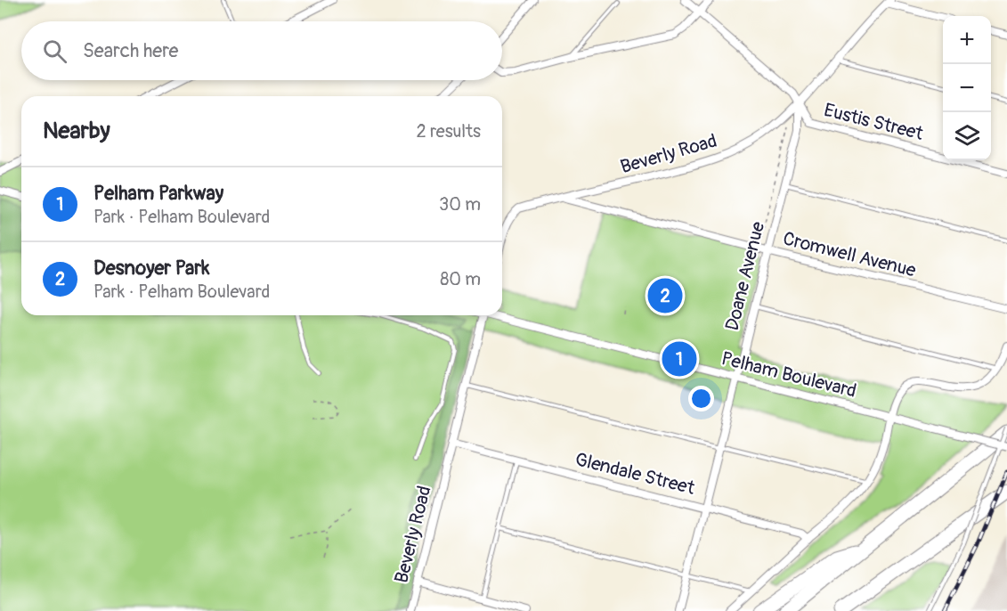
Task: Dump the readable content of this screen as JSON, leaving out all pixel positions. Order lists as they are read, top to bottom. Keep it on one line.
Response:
{"streets":{"street":["Eustis Street","Beverly Road","Cromwell Avenue","Doane Avenue","Pelham Boulevard","Glendale Street"]},"crossings":[["Eustis Street","Beverly Road"],["Eustis Street","Doane Avenue"],["Beverly Road","Cromwell Avenue"],["Beverly Road","Doane Avenue"],["Beverly Road","Glendale Street"],["Cromwell Avenue","Doane Avenue"],["Doane Avenue","Pelham Boulevard"],["Doane Avenue","Glendale Street"]],"page":{"map_buttons":["+","−"],"search":"Search here","heading":["Nearby","2 results"],"list":[{"mark":"1","name":"Pelham Parkway","note":"Park · Pelham Boulevard","value":"30 m"},{"mark":"2","name":"Desnoyer Park","note":"Park · Pelham Boulevard","value":"80 m"}],"pins":["2","1"]}}
